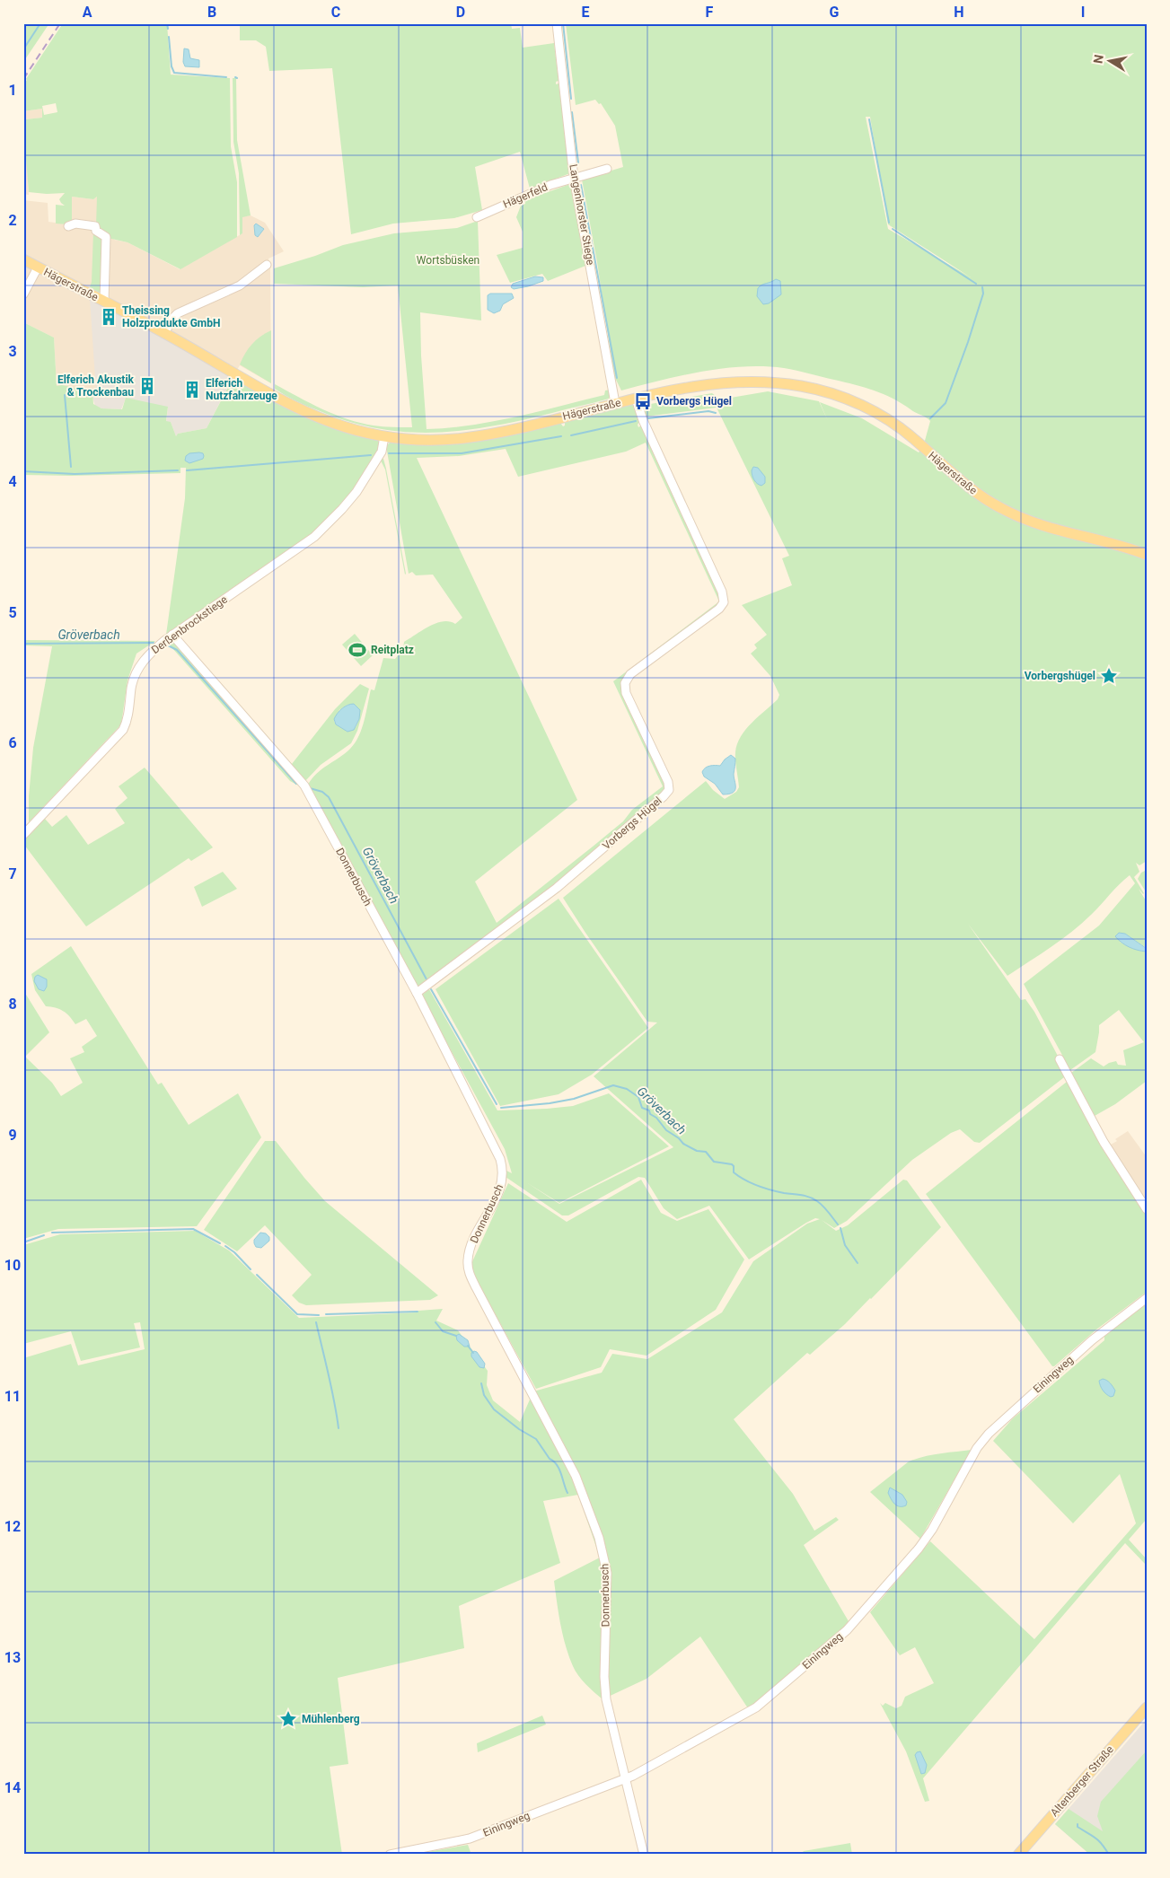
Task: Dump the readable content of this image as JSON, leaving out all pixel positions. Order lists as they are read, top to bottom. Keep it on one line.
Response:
{"streets":{"main road":["Hägerstraße","Altenberger Straße"],"street":["Hägerfeld","Langenhorster Stiege","Derßenbrockstiege","Vorbergs Hügel","Donnerbusch","Einingweg"]},"crossings":[["Hägerfeld","Langenhorster Stiege"],["Langenhorster Stiege","Hägerstraße"],["Hägerstraße","Derßenbrockstiege"],["Hägerstraße","Vorbergs Hügel"],["Derßenbrockstiege","Donnerbusch"],["Vorbergs Hügel","Donnerbusch"],["Donnerbusch","Einingweg"]],"water":["Gröverbach"],"parks":["Wortsbüsken"],"places":{"building":["Theissing Holzprodukte GmbH","Elferich Akustik & Trockenbau","Elferich Nutzfahrzeuge"],"bus stop":["Vorbergs Hügel"],"sports":["Reitplatz"],"place":["Vorbergshügel","Mühlenberg"]},"north":"left","grid":{"columns":["A","B","C","D","E","F","G","H","I"],"rows":["1","2","3","4","5","6","7","8","9","10","11","12","13","14"]}}
